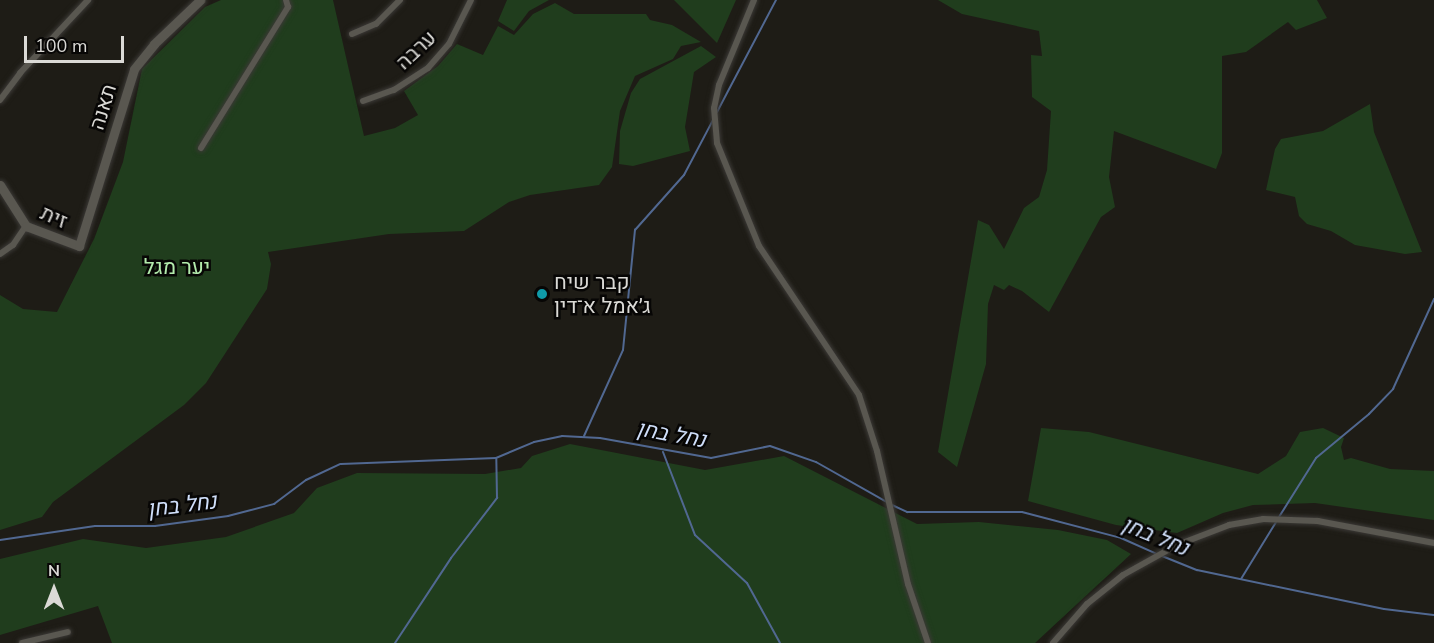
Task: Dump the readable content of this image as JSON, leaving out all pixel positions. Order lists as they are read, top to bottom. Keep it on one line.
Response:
{"streets":{"street":["ערבה","תאנה","זית"]},"crossings":[["תאנה","זית"]],"water":["נחל בחן"],"parks":["יער מגל"],"places":["קבר שיח ג׳אמל א־דין"],"scale_bar":"100 m","north":"top"}
